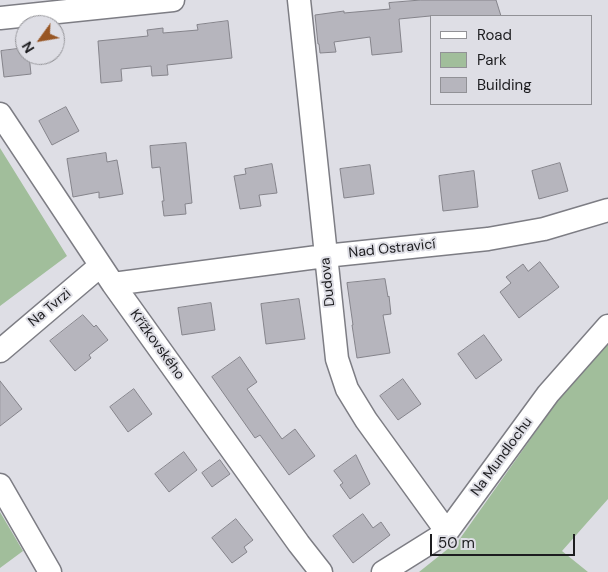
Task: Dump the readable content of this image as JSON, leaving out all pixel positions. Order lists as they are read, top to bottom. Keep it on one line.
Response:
{"streets":{"street":["Nad Ostravicí","Dudova","Na Tvrzi","Křížkovského","Na Mundlochu"]},"crossings":[["Nad Ostravicí","Dudova"],["Nad Ostravicí","Na Tvrzi"],["Nad Ostravicí","Křížkovského"],["Dudova","Na Mundlochu"],["Na Tvrzi","Křížkovského"]],"legend":["Road","Park","Building"],"scale_bar":"50 m","north":"bottom left"}
